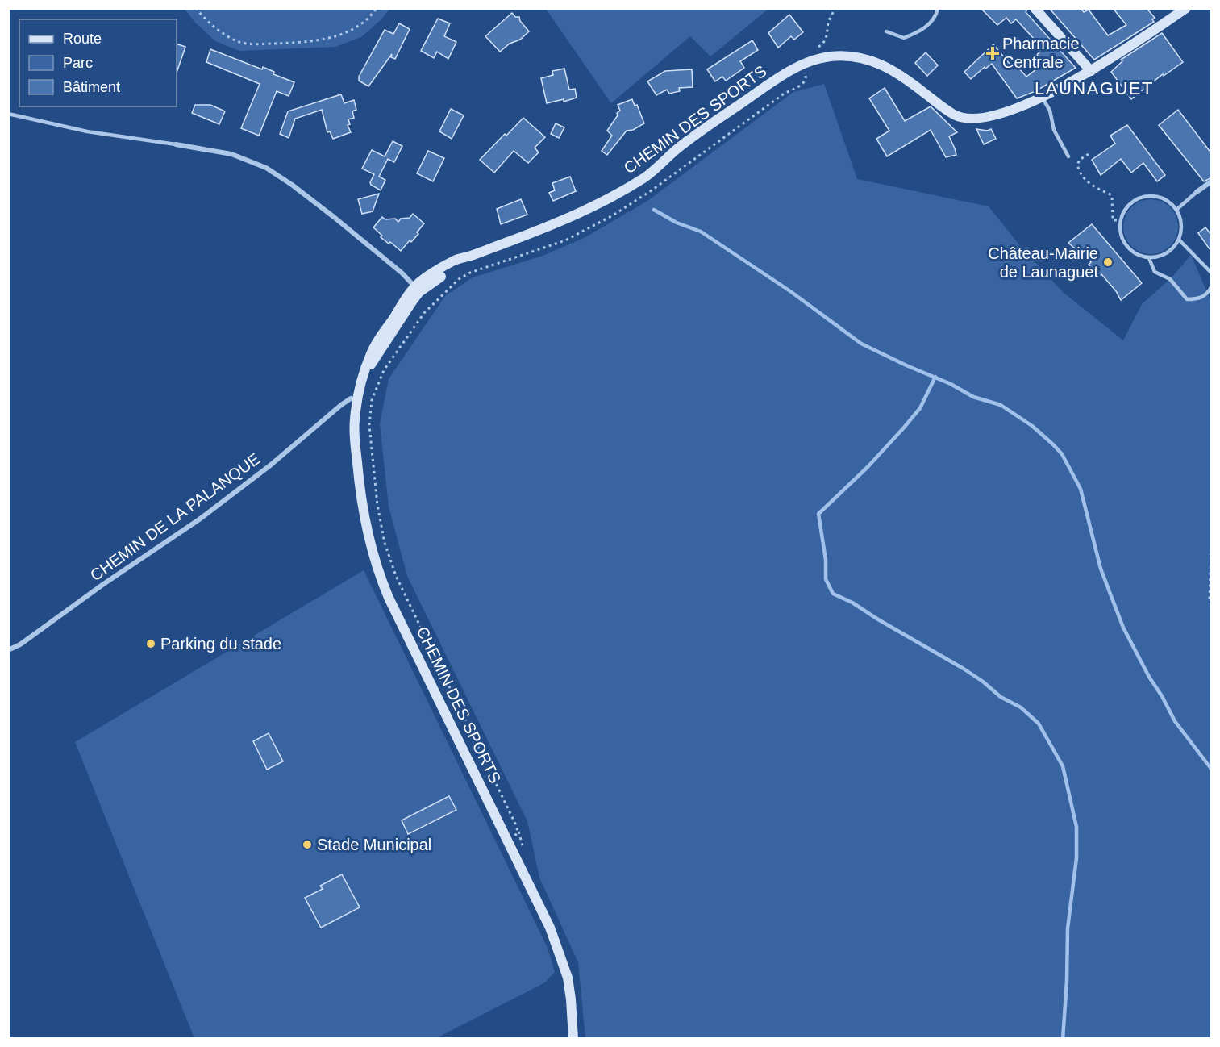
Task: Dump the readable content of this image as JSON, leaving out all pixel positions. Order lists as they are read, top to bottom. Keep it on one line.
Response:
{"streets":{"street":["CHEMIN DES SPORTS","CHEMIN DE LA PALANQUE"]},"districts":["LAUNAGUET"],"places":{"health":["Pharmacie Centrale"],"other":["Château-Mairie de Launaguet","Parking du stade","Stade Municipal"]},"legend":["Route","Parc","Bâtiment"]}
